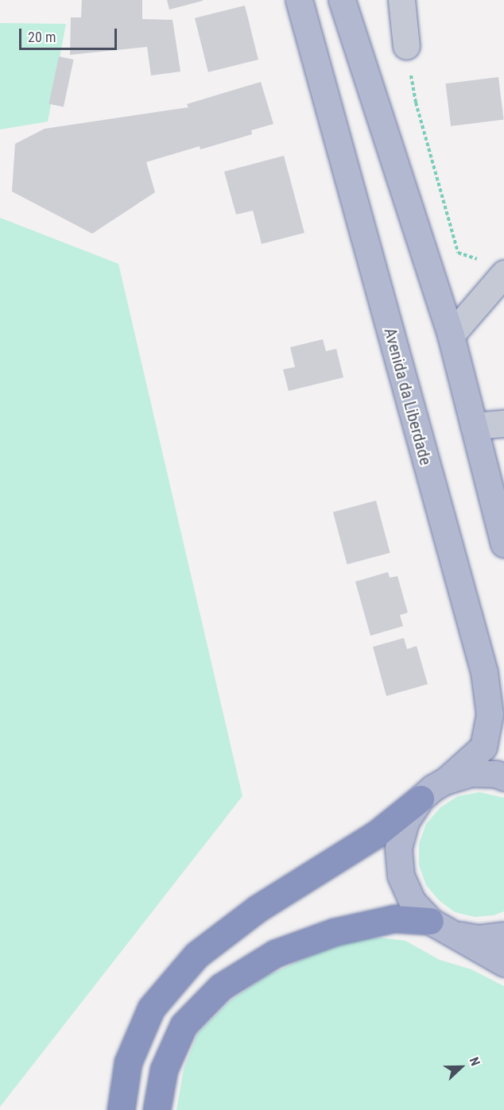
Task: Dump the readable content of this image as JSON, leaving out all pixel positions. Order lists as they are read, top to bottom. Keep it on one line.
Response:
{"streets":{"main road":["Avenida da Liberdade"]},"scale_bar":"20 m","north":"right"}
